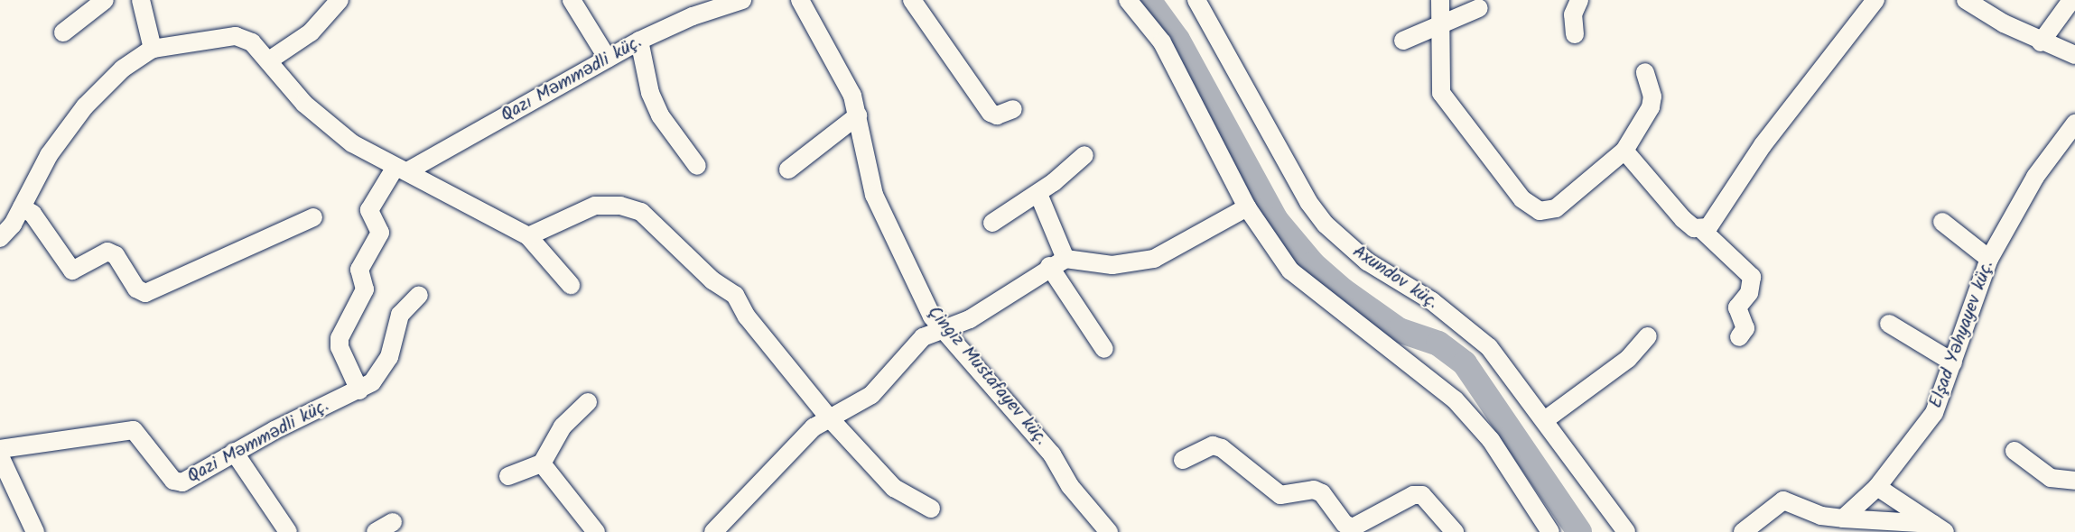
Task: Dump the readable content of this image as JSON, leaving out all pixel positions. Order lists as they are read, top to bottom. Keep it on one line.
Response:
{"streets":{"street":["Qazı Məmmədli küç.","Axundov küç.","Elşad Yəhyayev küç.","Çingiz Mustafayev küç.","Qazi Məmmədli küç."]}}
